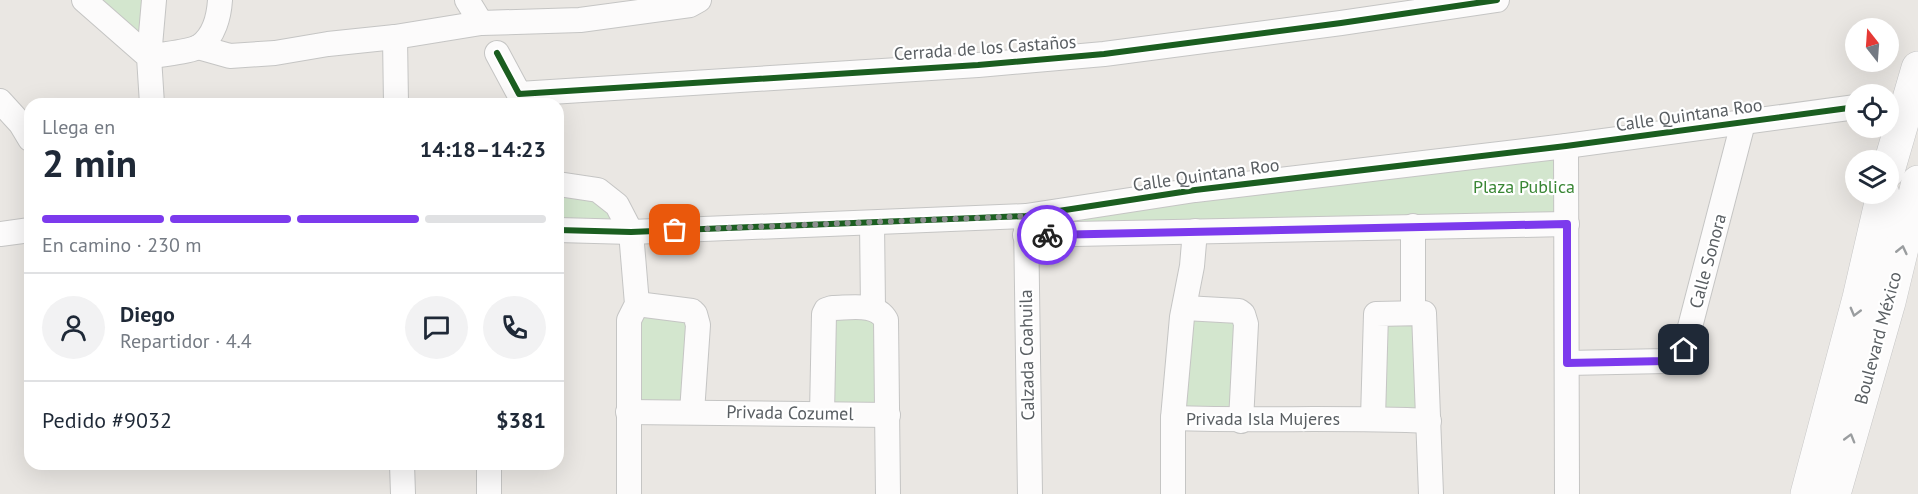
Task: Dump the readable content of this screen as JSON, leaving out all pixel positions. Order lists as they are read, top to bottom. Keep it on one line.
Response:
{"streets":{"main road":["Boulevard México"],"street":["Cerrada de los Castaños","Calle Quintana Roo","Calle Sonora","Calzada Coahuila","Privada Cozumel","Privada Isla Mujeres"]},"crossings":[["Calle Quintana Roo","Calle Sonora"],["Calle Quintana Roo","Calzada Coahuila"],["Calle Quintana Roo","Privada Isla Mujeres"]],"parks":["Plaza Publica"],"north":"top","page":{"heading":["2 min","Llega en","14:18–14:23"],"panel":["Diego","Repartidor · 4.4","Pedido #9032","$381"],"bar":"En camino · 230 m"}}
